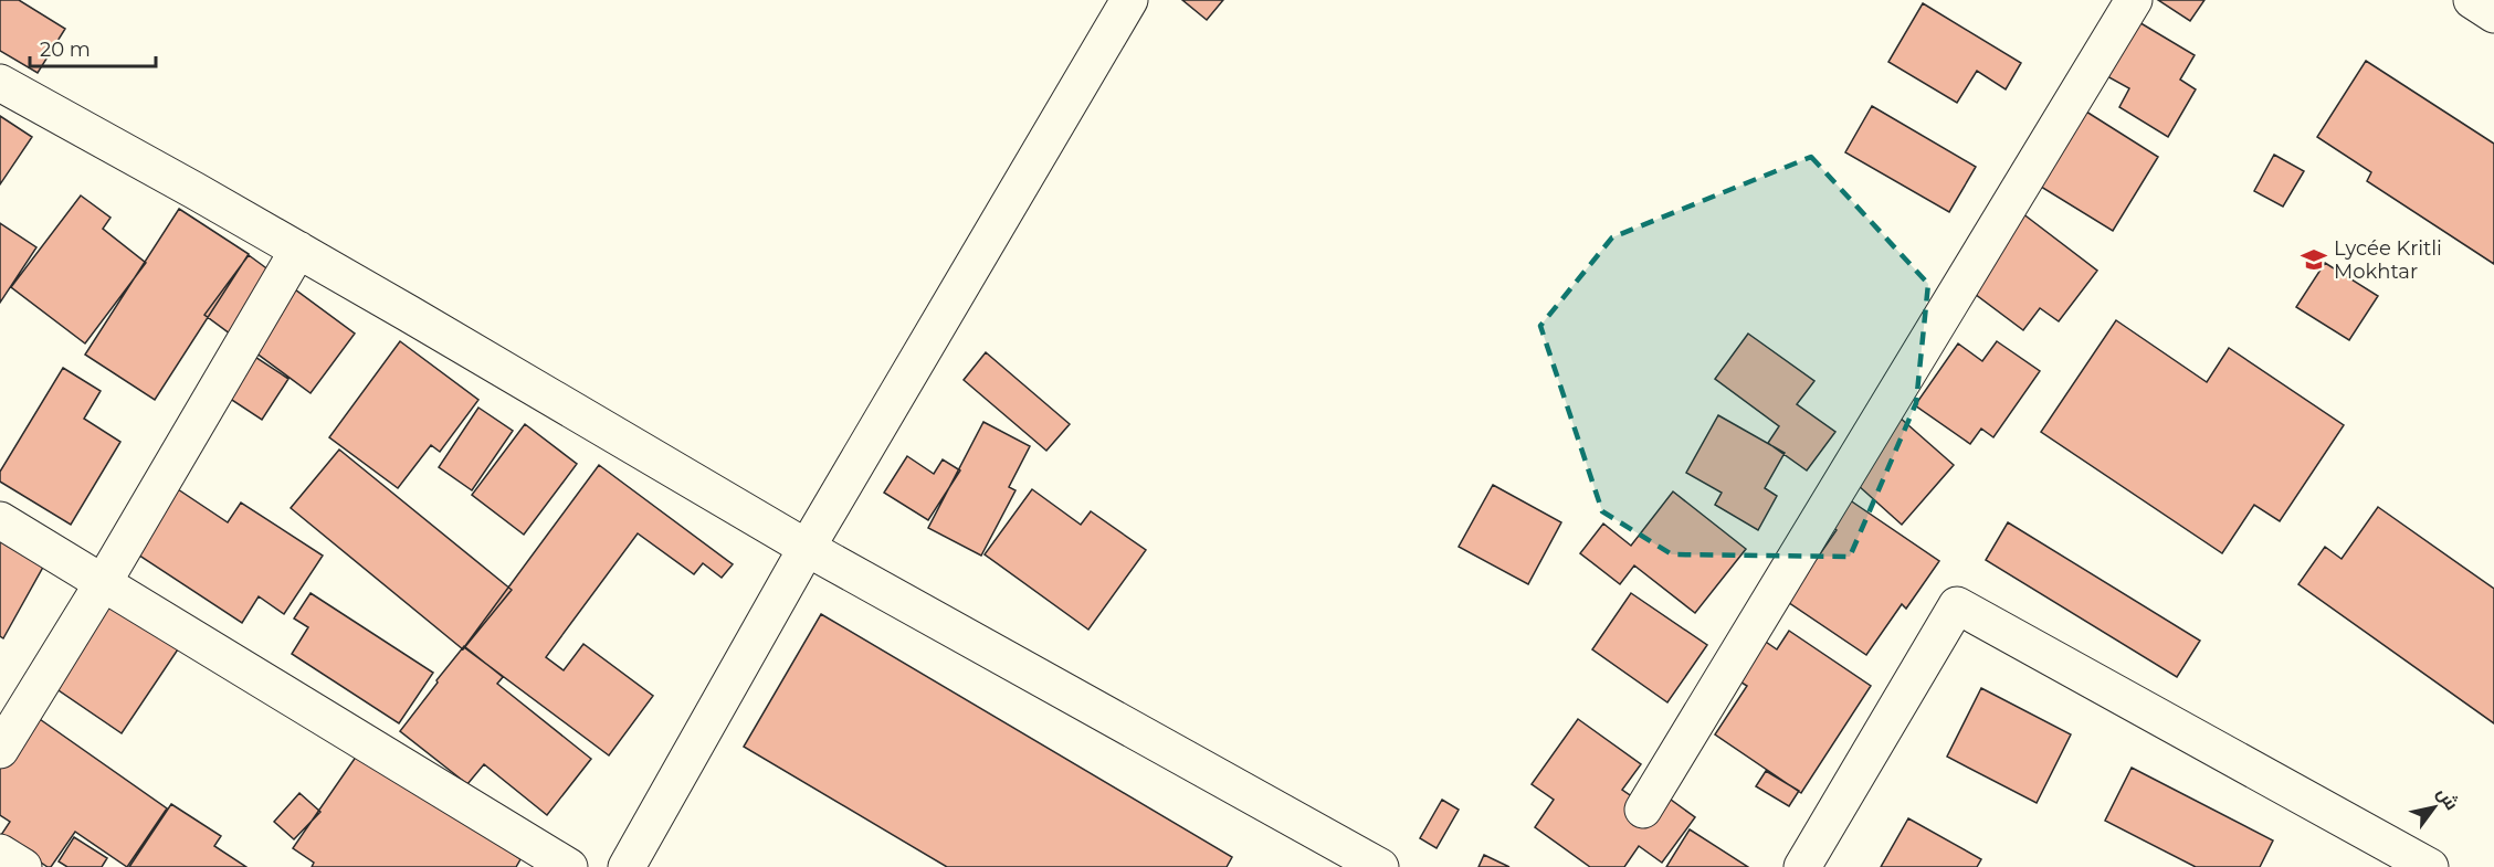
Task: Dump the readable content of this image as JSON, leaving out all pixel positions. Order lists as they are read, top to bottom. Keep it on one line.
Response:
{"places":{"school or university":["Lycée Kritli Mokhtar"]},"scale_bar":"20 m","north":"top right"}
